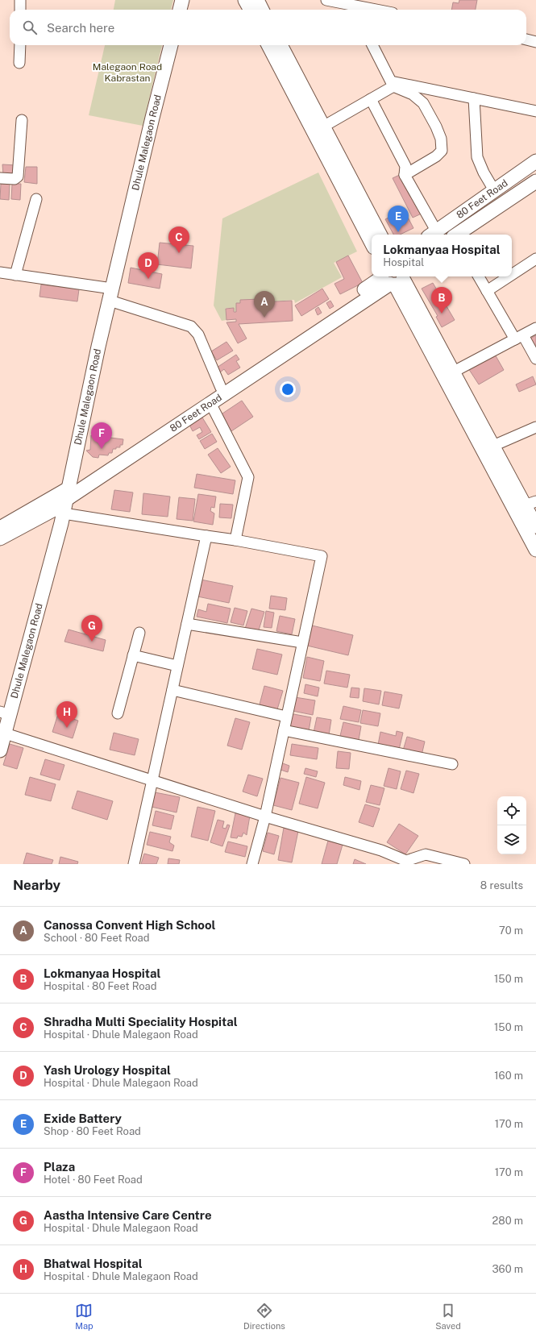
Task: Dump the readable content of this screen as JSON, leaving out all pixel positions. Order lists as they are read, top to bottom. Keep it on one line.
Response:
{"streets":{"main road":["Dhule Malegaon Road","80 Feet Road"]},"crossings":[["Dhule Malegaon Road","80 Feet Road"]],"parks":["Malegaon Road Kabrastan"],"page":{"search":"Search here","pins":["E","C","D","B","A","F","G","H"],"popup":["Lokmanyaa Hospital","Hospital"],"heading":["Nearby","8 results"],"list":[{"mark":"A","name":"Canossa Convent High School","note":"School · 80 Feet Road","value":"70 m"},{"mark":"B","name":"Lokmanyaa Hospital","note":"Hospital · 80 Feet Road","value":"150 m"},{"mark":"C","name":"Shradha Multi Speciality Hospital","note":"Hospital · Dhule Malegaon Road","value":"150 m"},{"mark":"D","name":"Yash Urology Hospital","note":"Hospital · Dhule Malegaon Road","value":"160 m"},{"mark":"E","name":"Exide Battery","note":"Shop · 80 Feet Road","value":"170 m"},{"mark":"F","name":"Plaza","note":"Hotel · 80 Feet Road","value":"170 m"},{"mark":"G","name":"Aastha Intensive Care Centre","note":"Hospital · Dhule Malegaon Road","value":"280 m"},{"mark":"H","name":"Bhatwal Hospital","note":"Hospital · Dhule Malegaon Road","value":"360 m"}],"nav":["Map","Directions","Saved"]}}
